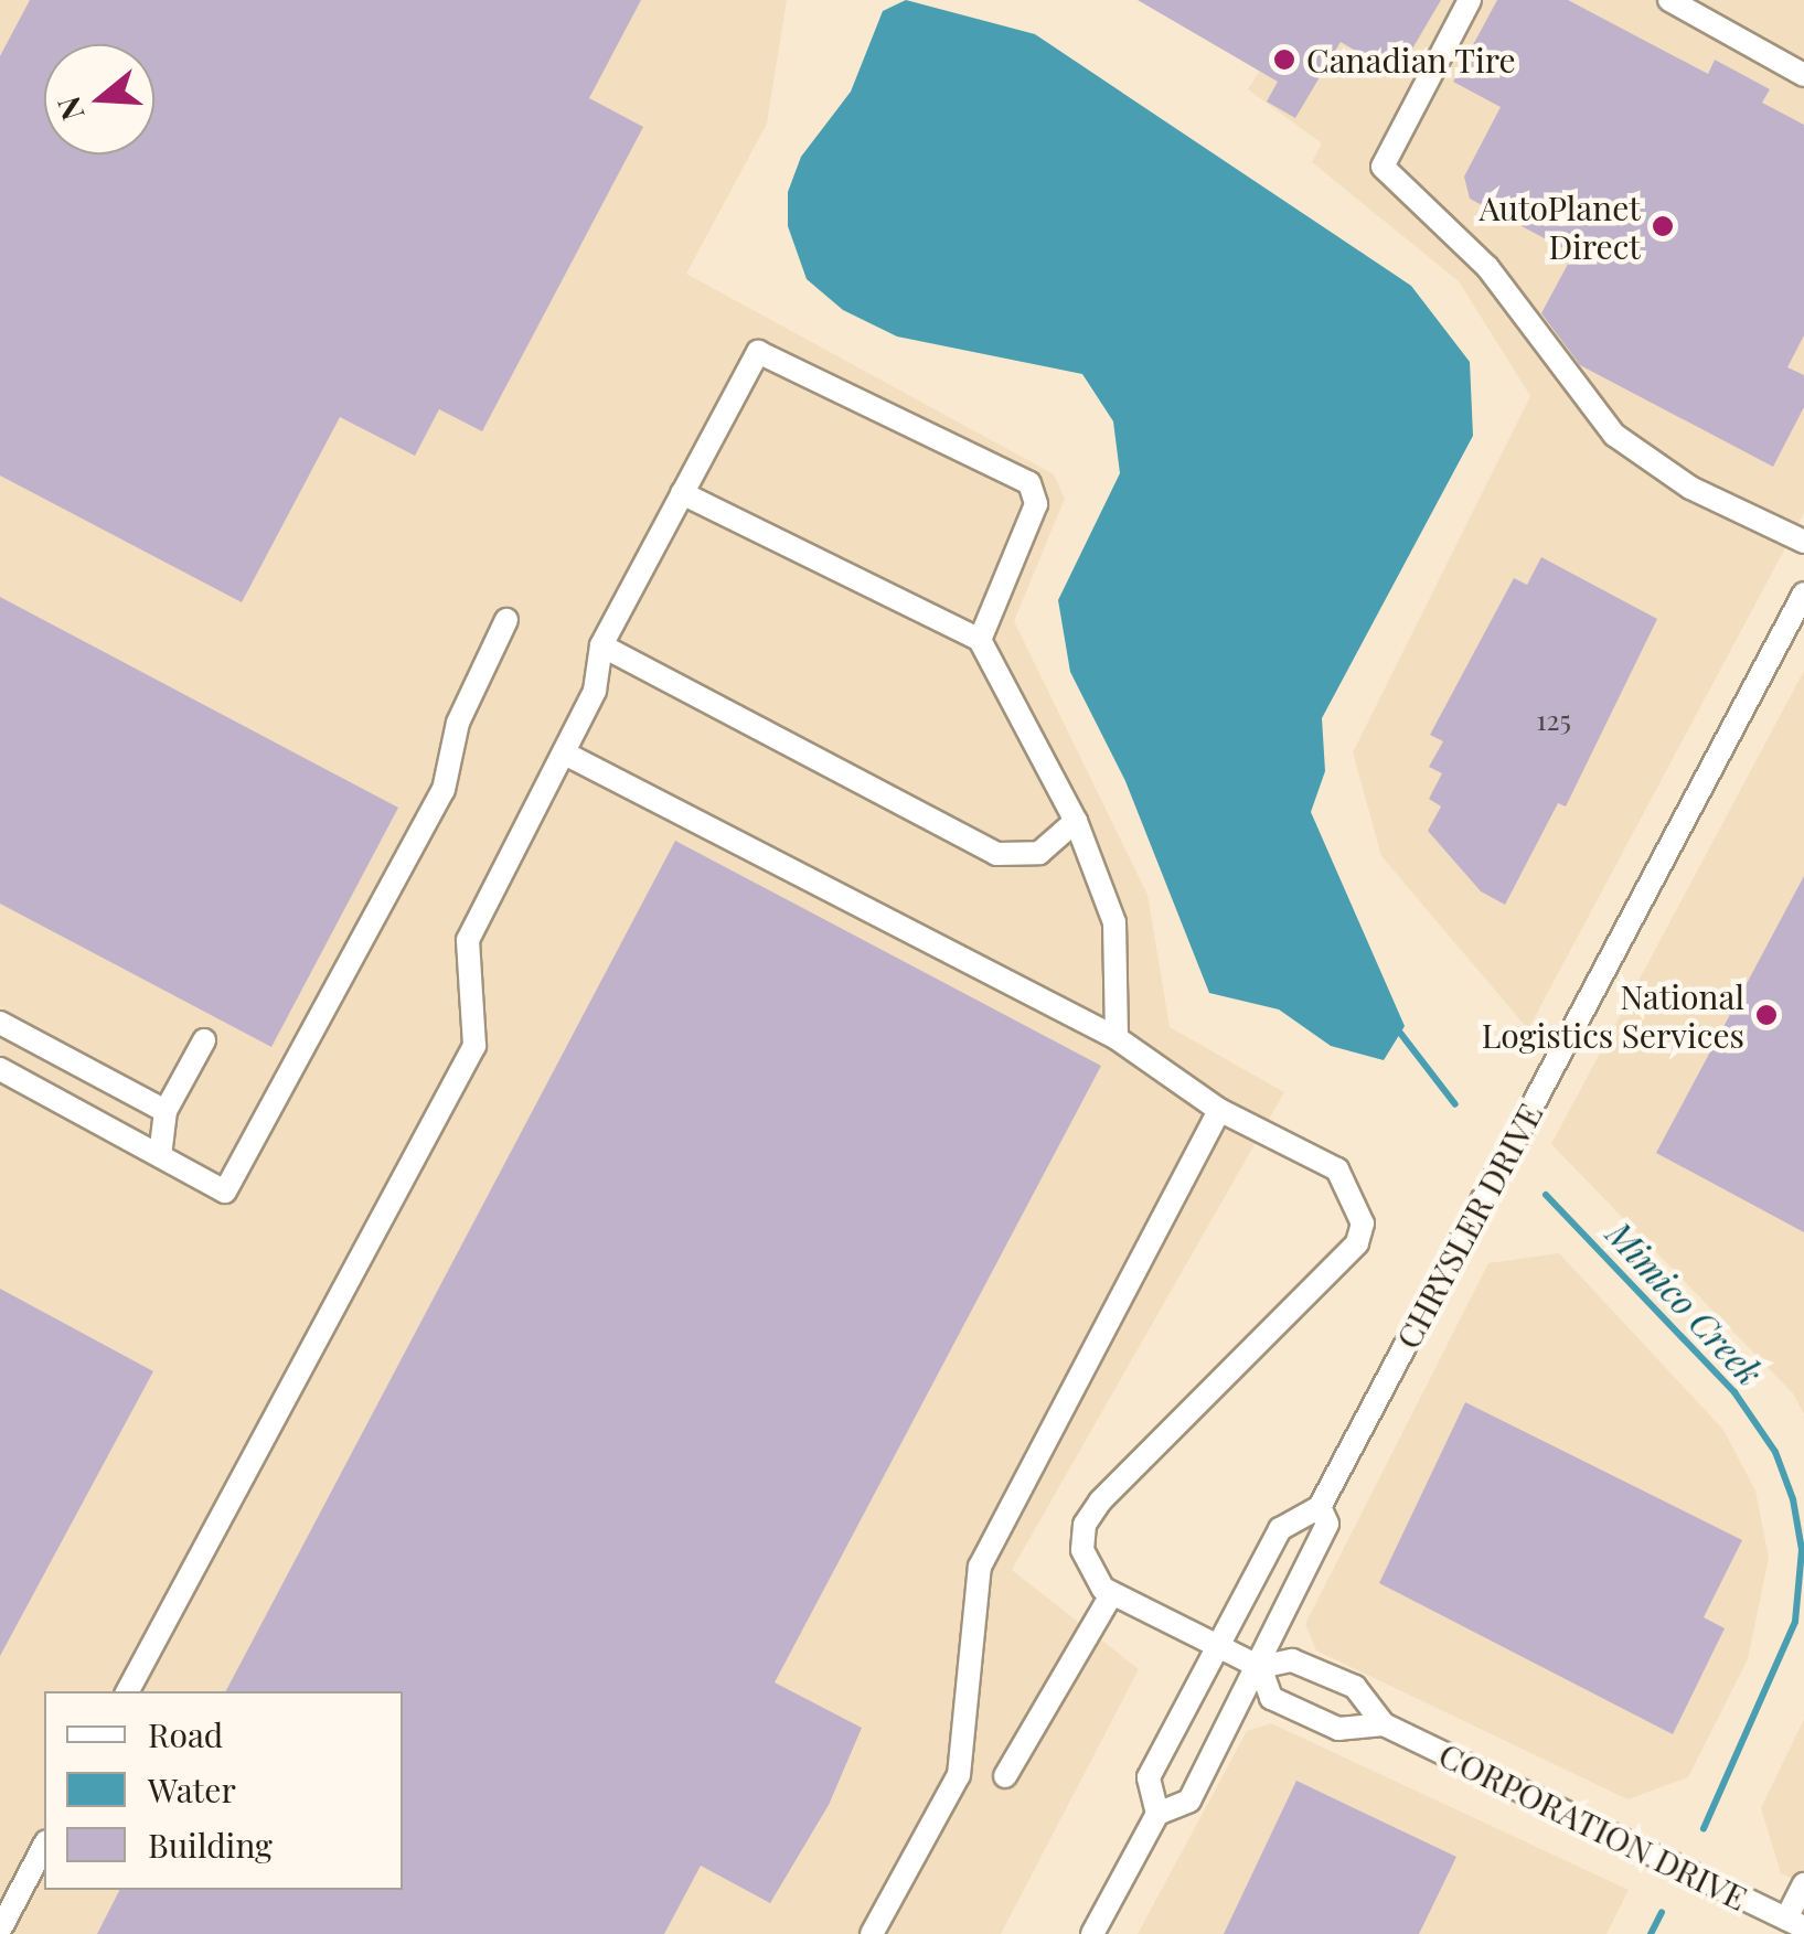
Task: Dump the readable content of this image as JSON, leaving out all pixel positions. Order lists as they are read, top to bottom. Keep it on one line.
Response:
{"streets":{"street":["CHRYSLER DRIVE","CORPORATION DRIVE"]},"crossings":[["CHRYSLER DRIVE","CORPORATION DRIVE"]],"water":["Mimico Creek"],"places":["Canadian Tire","AutoPlanet Direct","National Logistics Services"],"house_numbers":["125"],"legend":["Road","Water","Building"],"north":"left"}
